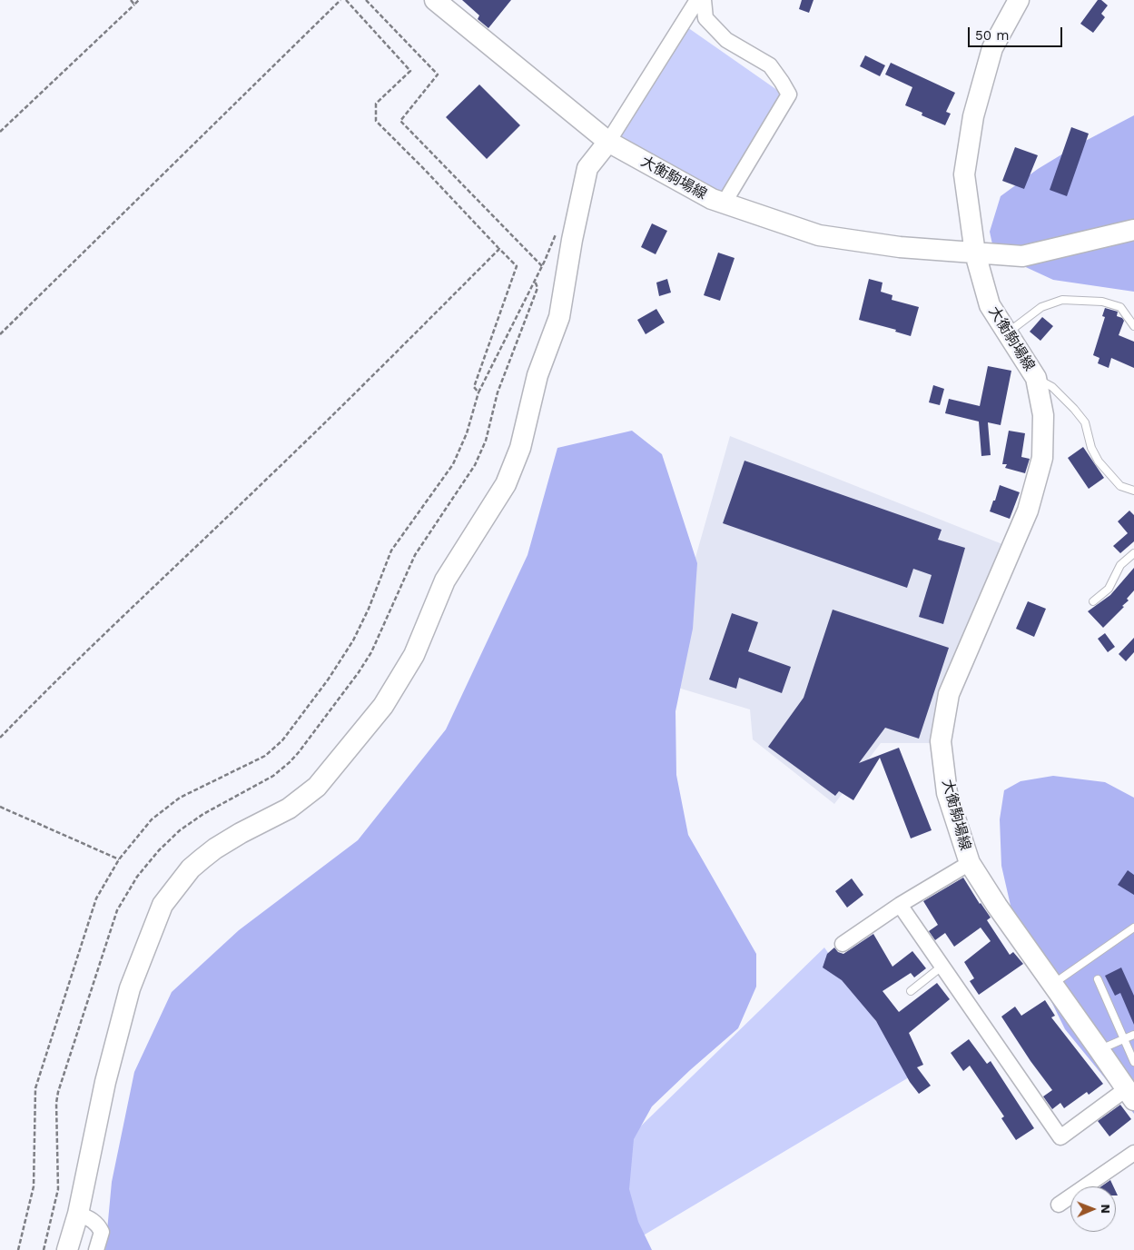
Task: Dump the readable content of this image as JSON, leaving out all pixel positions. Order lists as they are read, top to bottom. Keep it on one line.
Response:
{"streets":{"street":["大衡駒場線"]},"scale_bar":"50 m","north":"right"}
